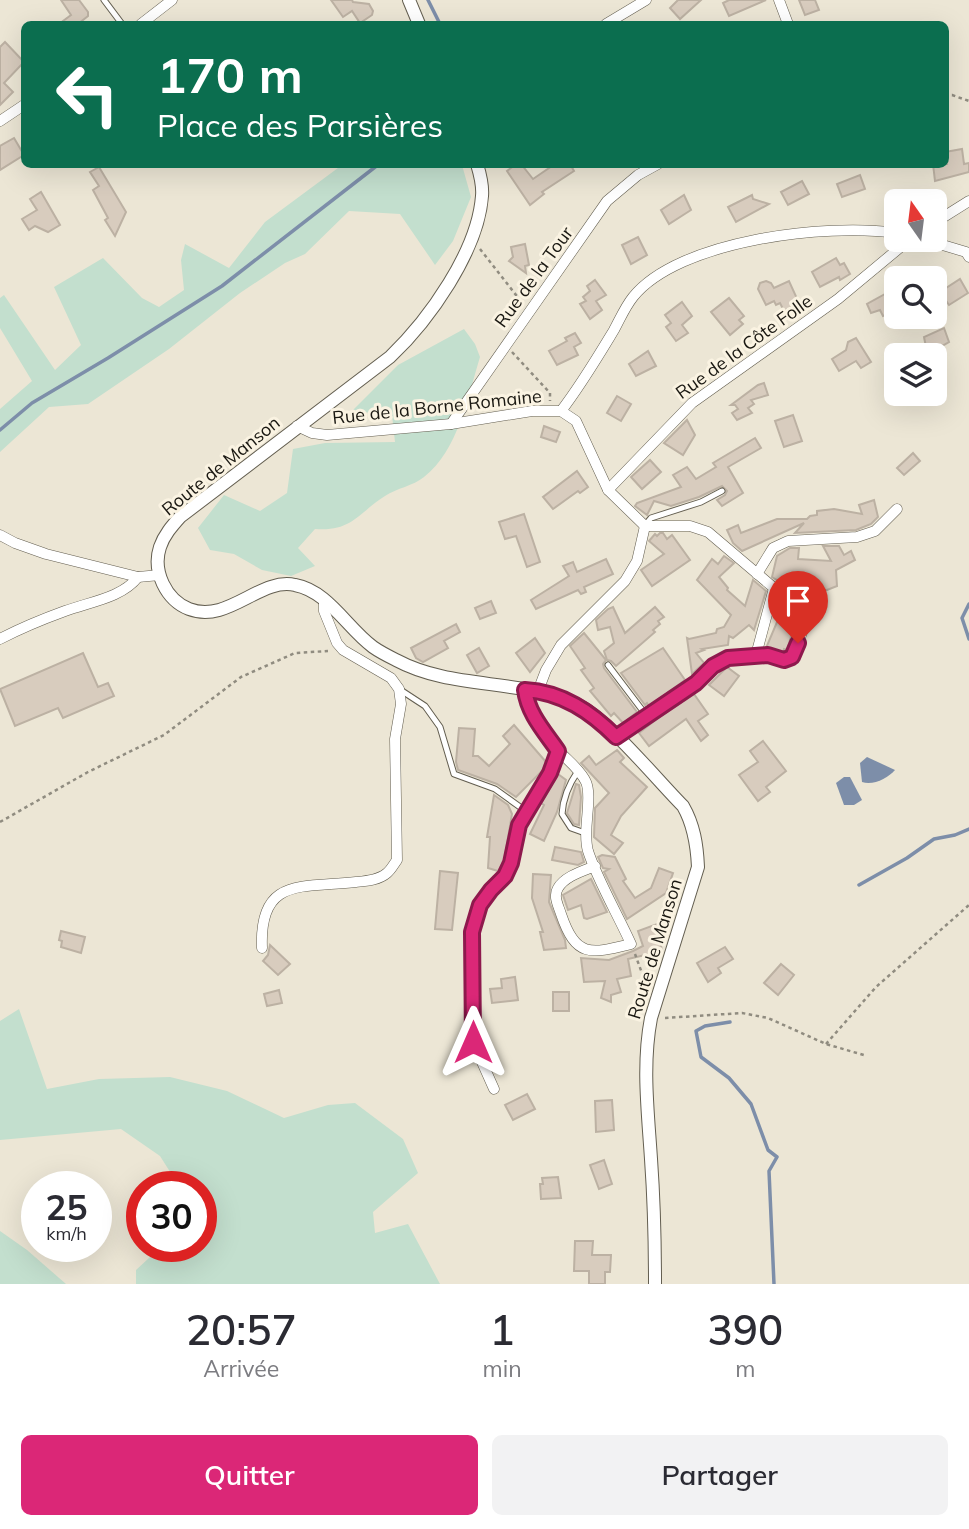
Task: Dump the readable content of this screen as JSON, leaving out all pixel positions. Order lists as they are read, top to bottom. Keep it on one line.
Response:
{"streets":{"street":["Rue de la Tour","Rue de la Côte Folle","Rue de la Borne Romaine","Route de Manson"]},"crossings":[["Rue de la Tour","Rue de la Borne Romaine"],["Rue de la Côte Folle","Rue de la Borne Romaine"],["Rue de la Borne Romaine","Route de Manson"]],"north":"top","page":{"turn":["170 m","Place des Parsières"],"speed":"25 km/h","limit":"30","eta":["20:57","Arrivée","1","min","390","m"],"buttons":["Quitter","Partager"]}}
